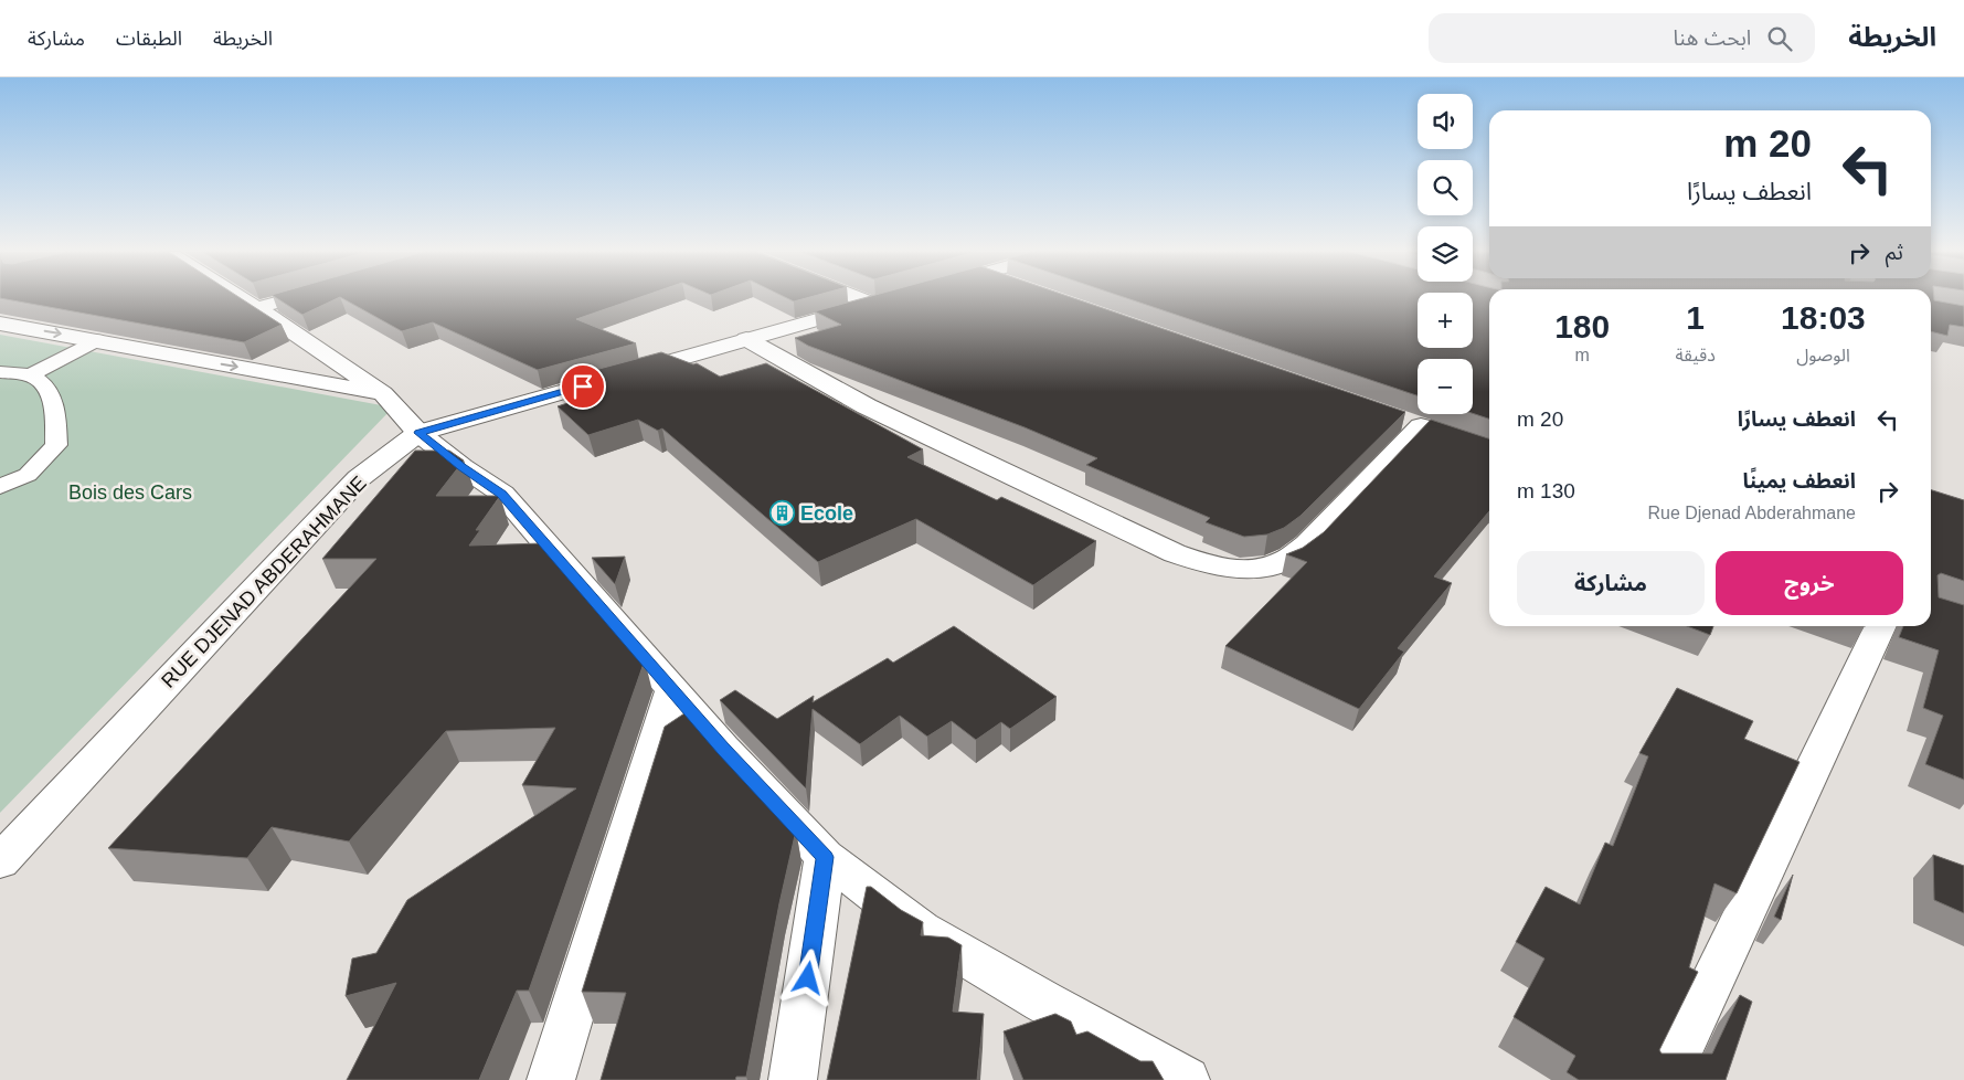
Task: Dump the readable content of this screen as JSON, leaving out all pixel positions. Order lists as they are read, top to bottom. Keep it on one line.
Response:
{"streets":{"street":["RUE DJENAD ABDERAHMANE"]},"parks":["Bois des Cars"],"places":{"building":["Ecole"]},"page":{"header":"الخريطة","search":"ابحث هنا","nav":["الخريطة","الطبقات","مشاركة"],"map_buttons":["+","−"],"turn":["20 m","انعطف يسارًا"],"then":"ثم","eta":["18:03","الوصول","1","دقيقة","180","m"],"list":[{"name":"انعطف يسارًا","value":"20 m"},{"name":"انعطف يمينًا","note":"Rue Djenad Abderahmane","value":"130 m"}],"buttons":["خروج","مشاركة"]}}
